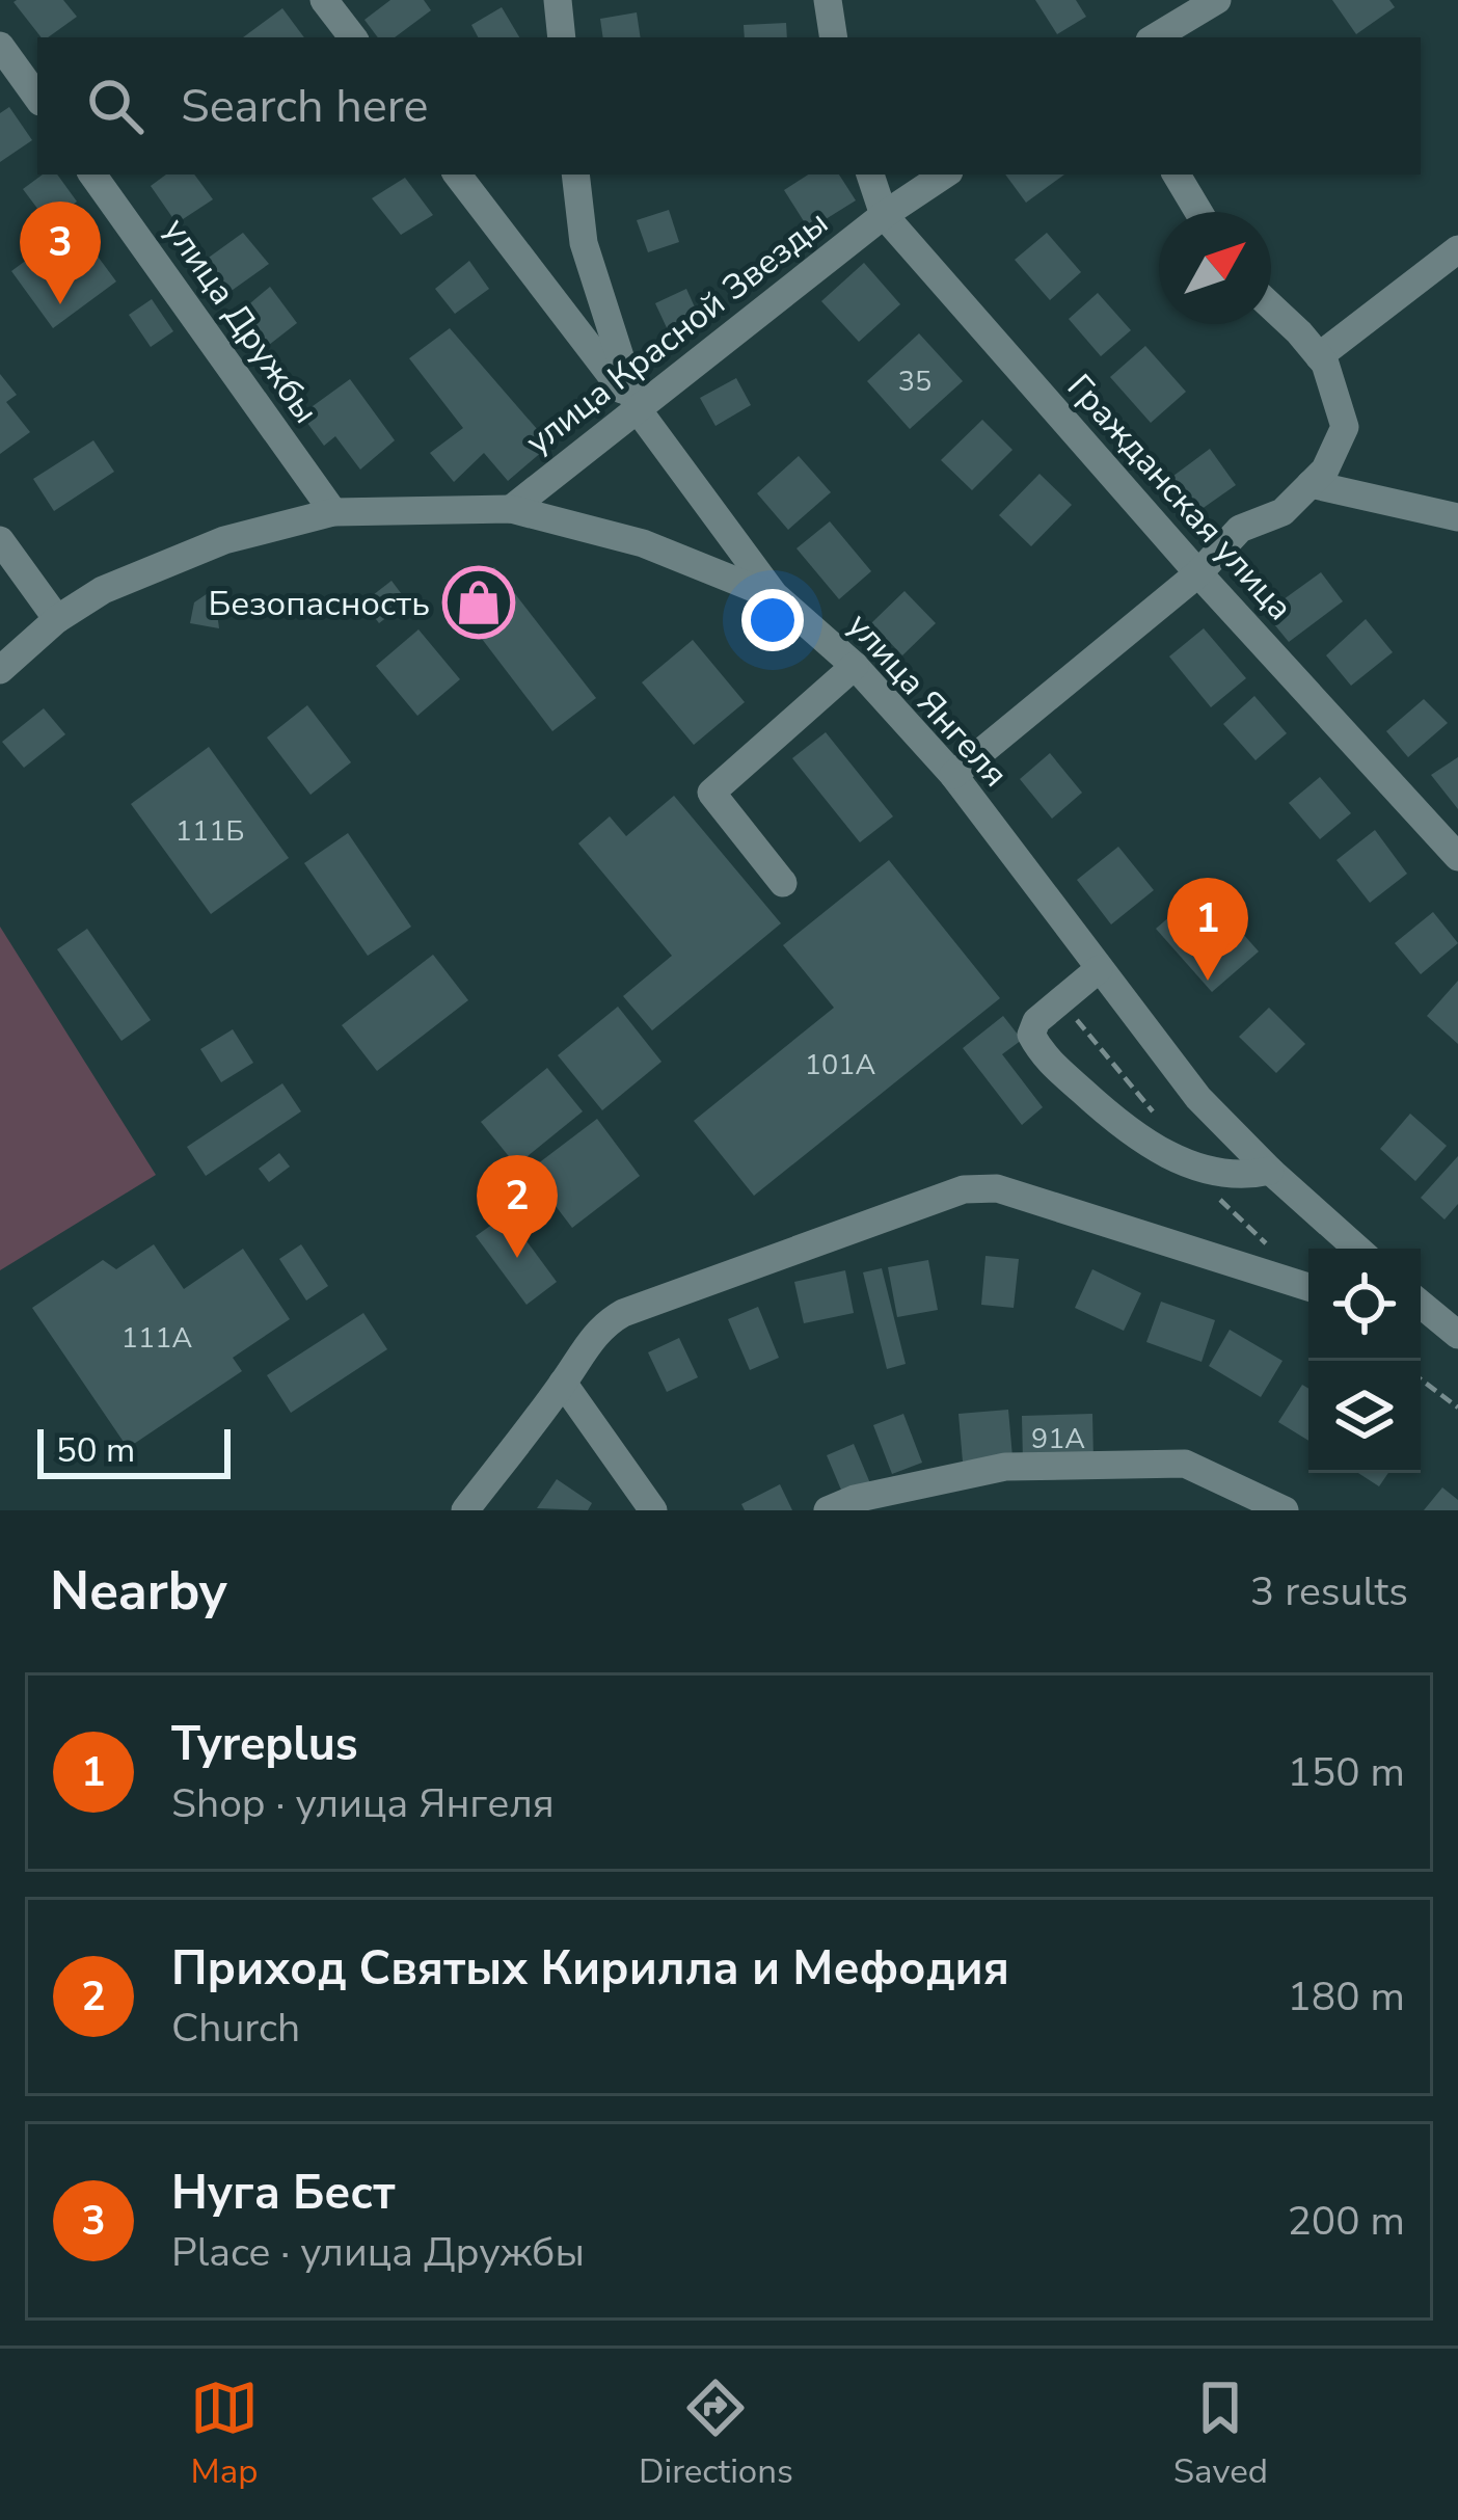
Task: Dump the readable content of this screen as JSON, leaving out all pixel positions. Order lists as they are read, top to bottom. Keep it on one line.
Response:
{"streets":{"street":["улица Дружбы","улица Красной Звезды","Гражданская улица","улица Янгеля"]},"crossings":[["улица Дружбы","улица Янгеля"],["улица Красной Звезды","Гражданская улица"],["улица Красной Звезды","улица Янгеля"]],"places":{"shop":["Безопасность"]},"house_numbers":["35","111Б","101А","111А","91А"],"scale_bar":"50 m","north":"top right","page":{"search":"Search here","pins":["3","1","2"],"scale":"50 m","heading":["Nearby","3 results"],"list":[{"mark":"1","name":"Tyreplus","note":"Shop · улица Янгеля","value":"150 m"},{"mark":"2","name":"Приход Святых Кирилла и Мефодия","note":"Church","value":"180 m"},{"mark":"3","name":"Нуга Бест","note":"Place · улица Дружбы","value":"200 m"}],"nav":["Map","Directions","Saved"]}}
